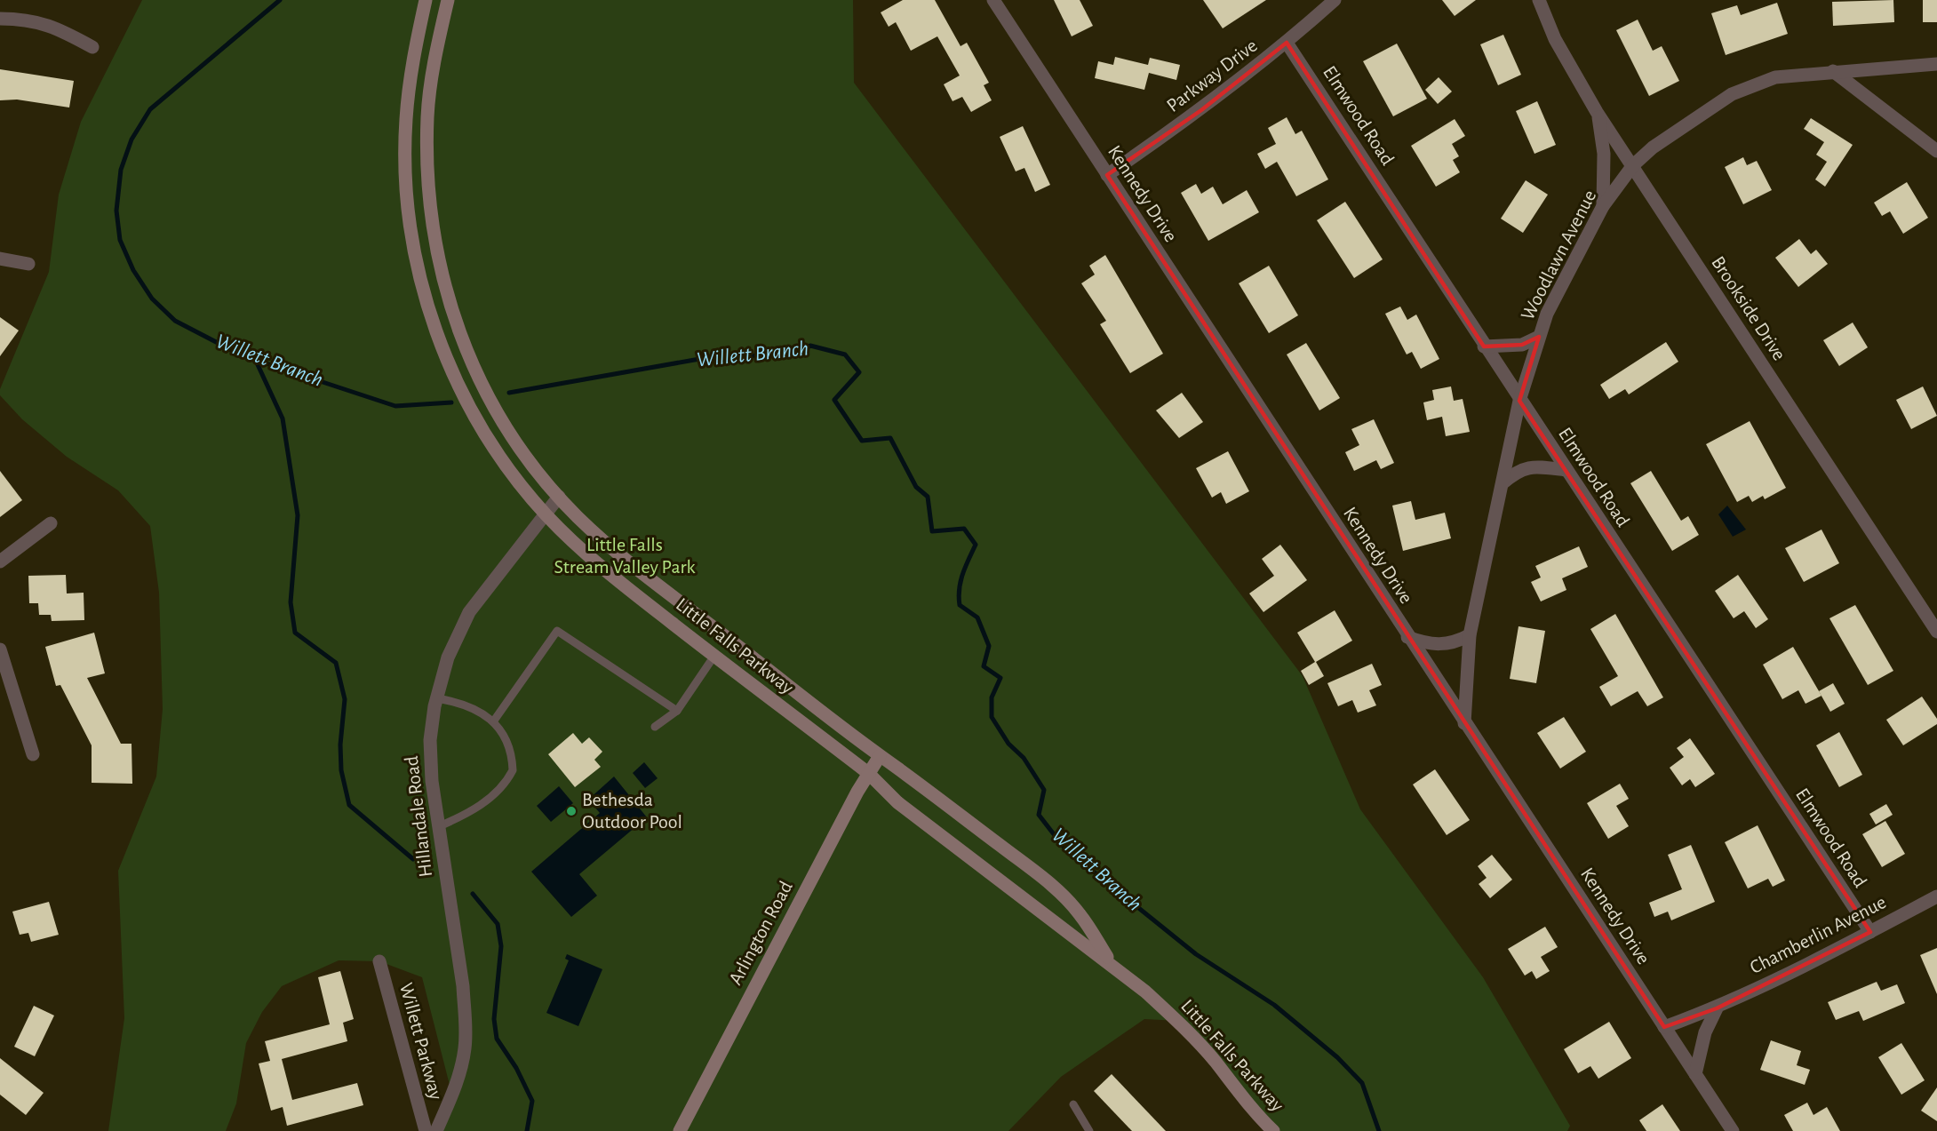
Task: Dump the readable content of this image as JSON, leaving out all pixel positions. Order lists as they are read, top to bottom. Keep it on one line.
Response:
{"streets":{"main road":["Little Falls Parkway","Arlington Road"],"street":["Parkway Drive","Elmwood Road","Kennedy Drive","Woodlawn Avenue","Brookside Drive","Hillandale Road","Chamberlin Avenue","Willett Parkway"]},"crossings":[["Parkway Drive","Elmwood Road"],["Parkway Drive","Kennedy Drive"],["Elmwood Road","Woodlawn Avenue"],["Elmwood Road","Chamberlin Avenue"],["Kennedy Drive","Woodlawn Avenue"],["Kennedy Drive","Chamberlin Avenue"],["Woodlawn Avenue","Brookside Drive"],["Little Falls Parkway","Hillandale Road"],["Little Falls Parkway","Arlington Road"]],"water":["Willett Branch"],"parks":["Little Falls Stream Valley Park"],"places":["Bethesda Outdoor Pool"]}
